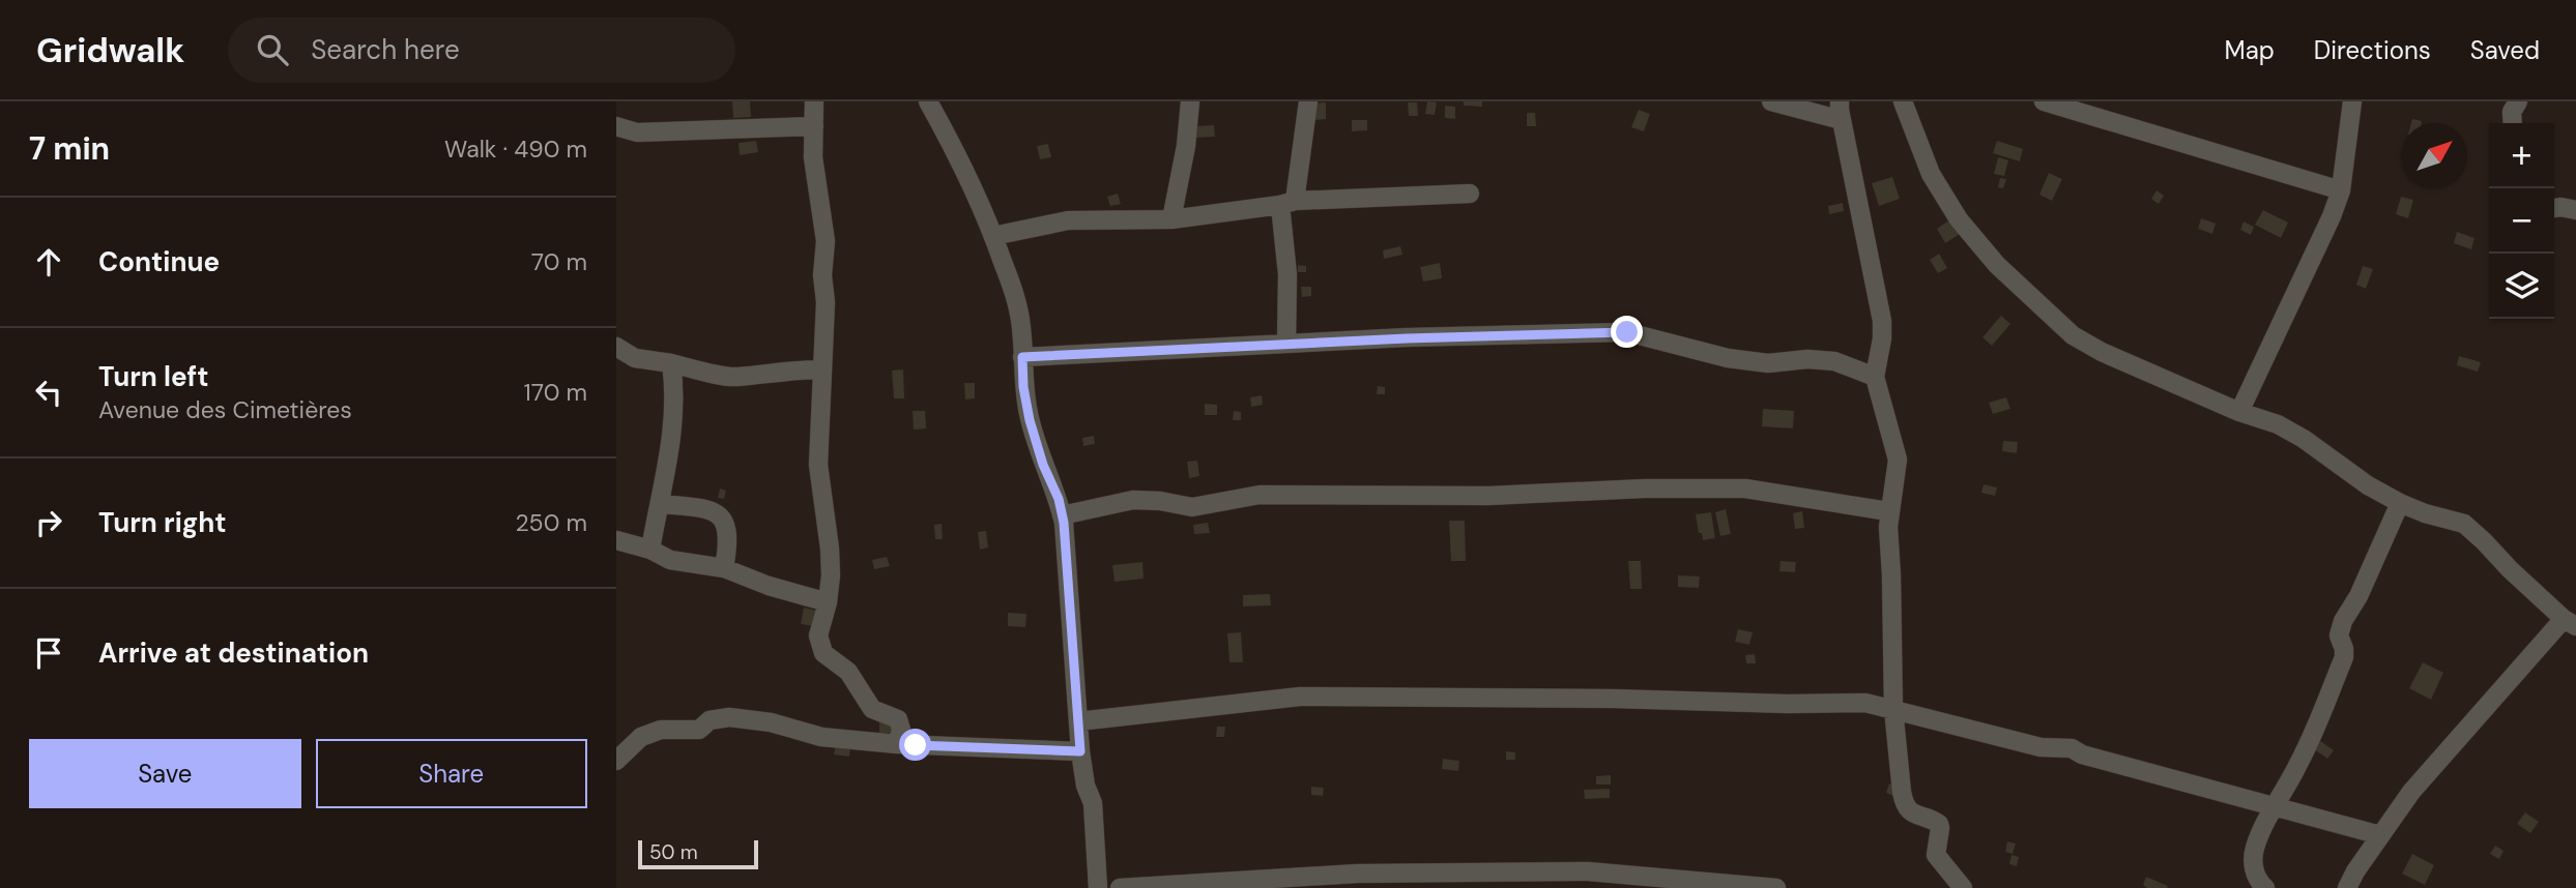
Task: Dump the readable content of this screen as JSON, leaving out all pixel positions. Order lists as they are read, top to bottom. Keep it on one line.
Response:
{"scale_bar":"50 m","north":"top right","page":{"header":"Gridwalk","search":"Search here","nav":["Map","Directions","Saved"],"heading":["7 min","Walk · 490 m"],"map_buttons":["+","−"],"list":[["Continue","70 m"],["Turn left","Avenue des Cimetières","170 m"],["Turn right","250 m"],"Arrive at destination"],"buttons":["Save","Share"],"scale":"50 m"}}
